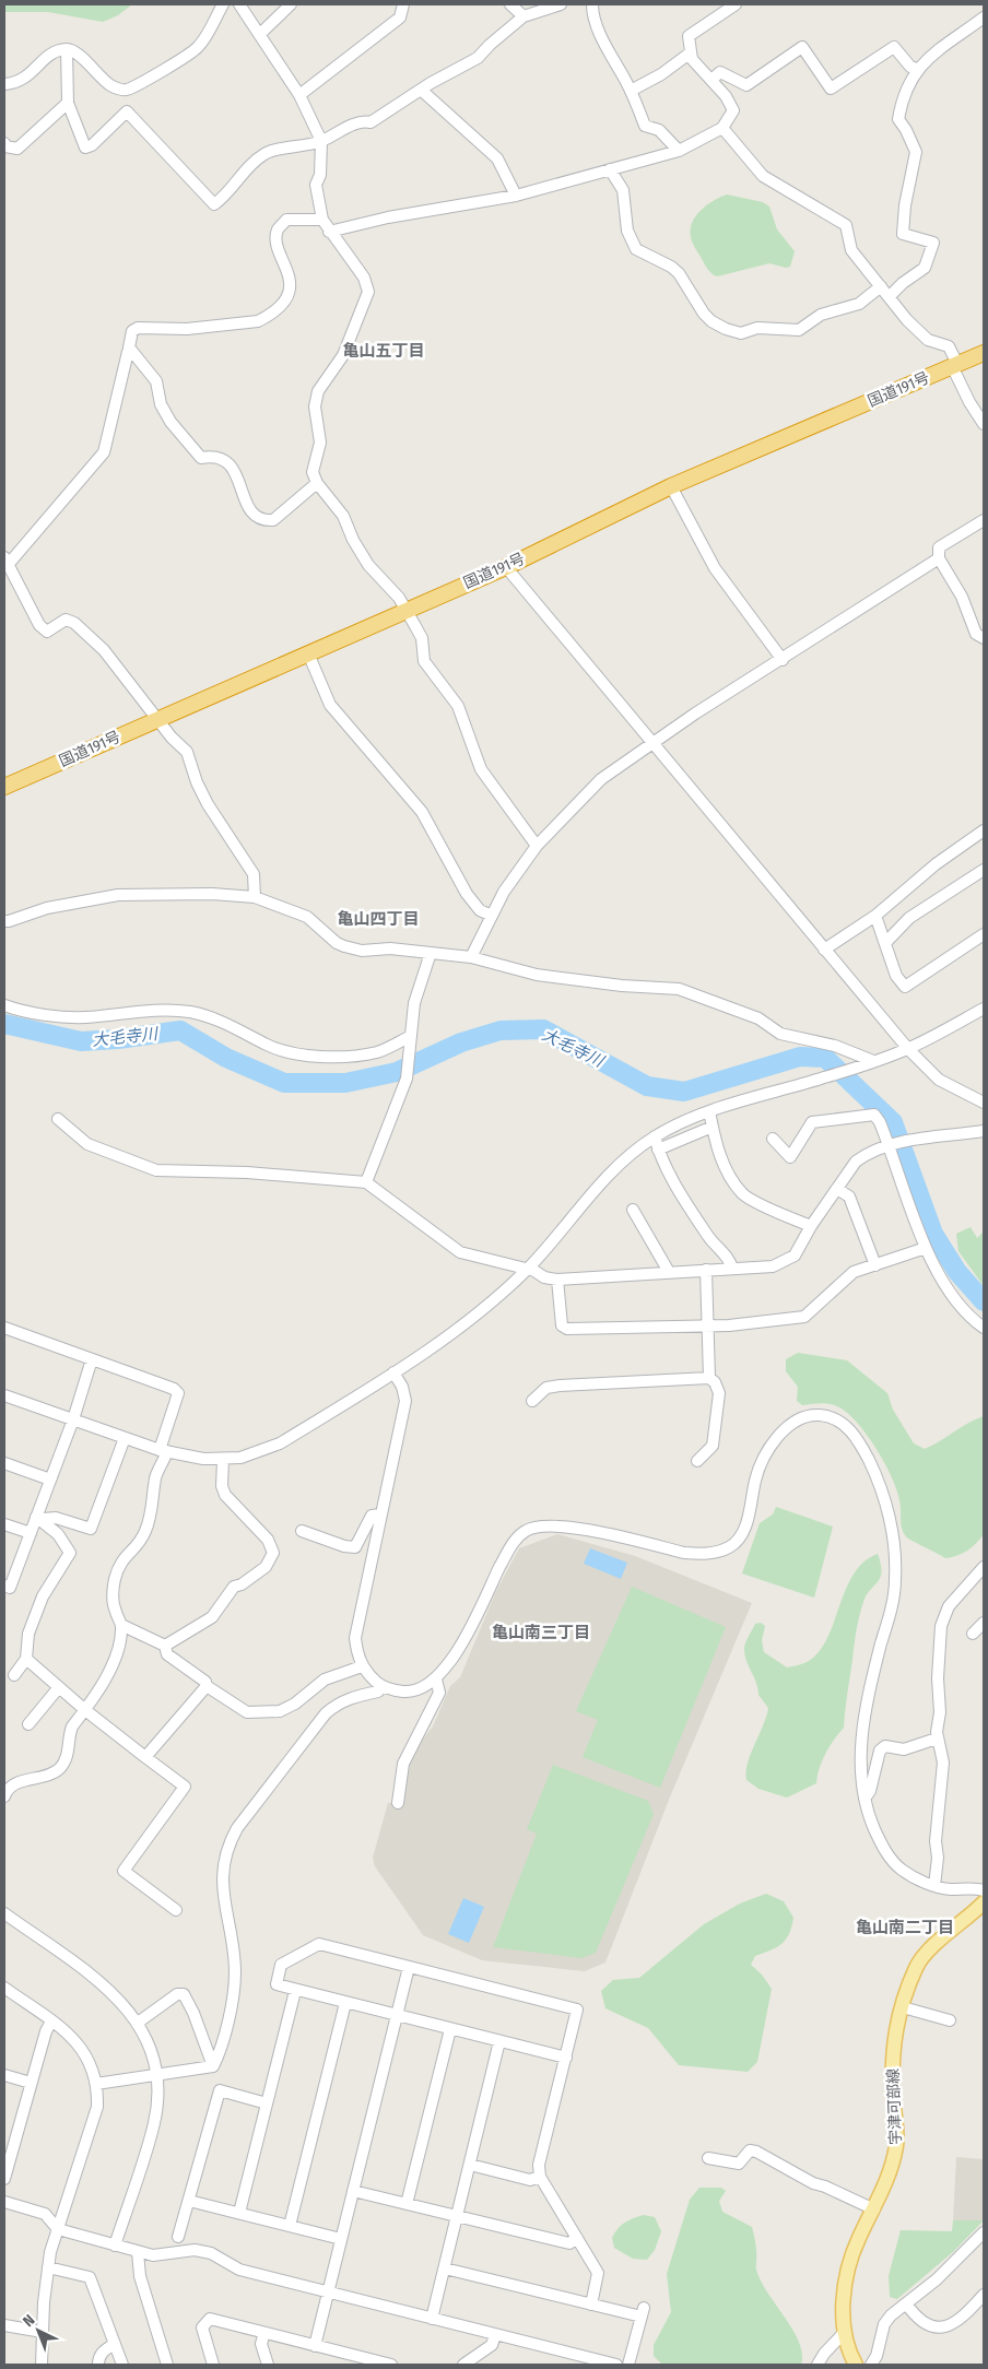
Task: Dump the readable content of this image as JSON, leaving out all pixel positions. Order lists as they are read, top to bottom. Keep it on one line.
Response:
{"streets":{"highway":["国道191号"],"main road":["宇津可部線"]},"districts":["亀山五丁目","亀山四丁目","亀山南三丁目","亀山南二丁目"],"water":["大毛寺川"],"north":"top left"}
